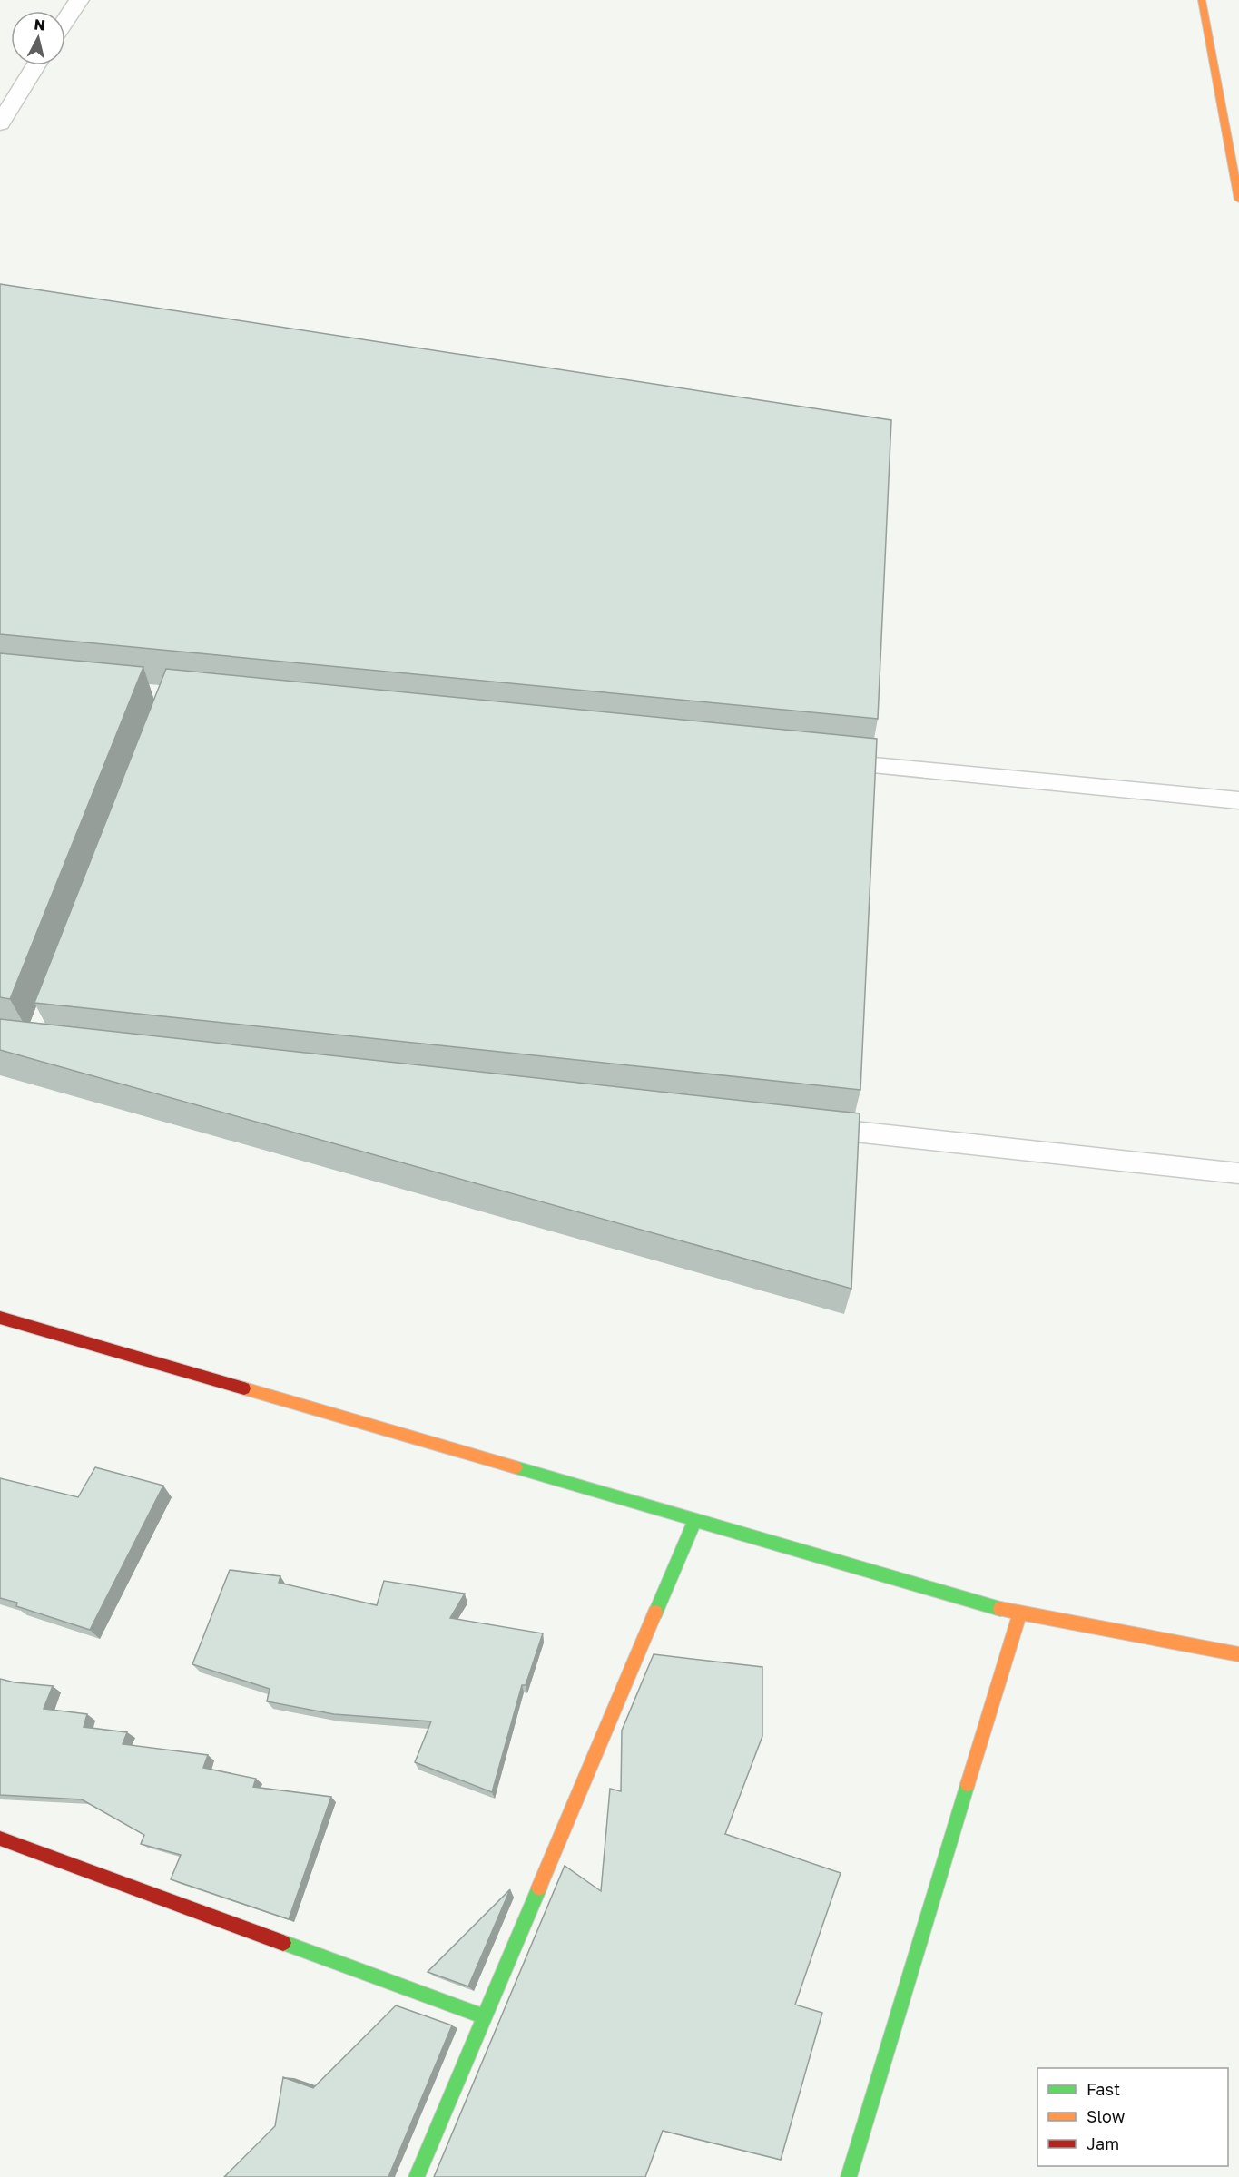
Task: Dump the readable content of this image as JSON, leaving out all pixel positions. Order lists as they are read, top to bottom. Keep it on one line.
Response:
{"legend":["Fast","Slow","Jam"],"north":"top"}
